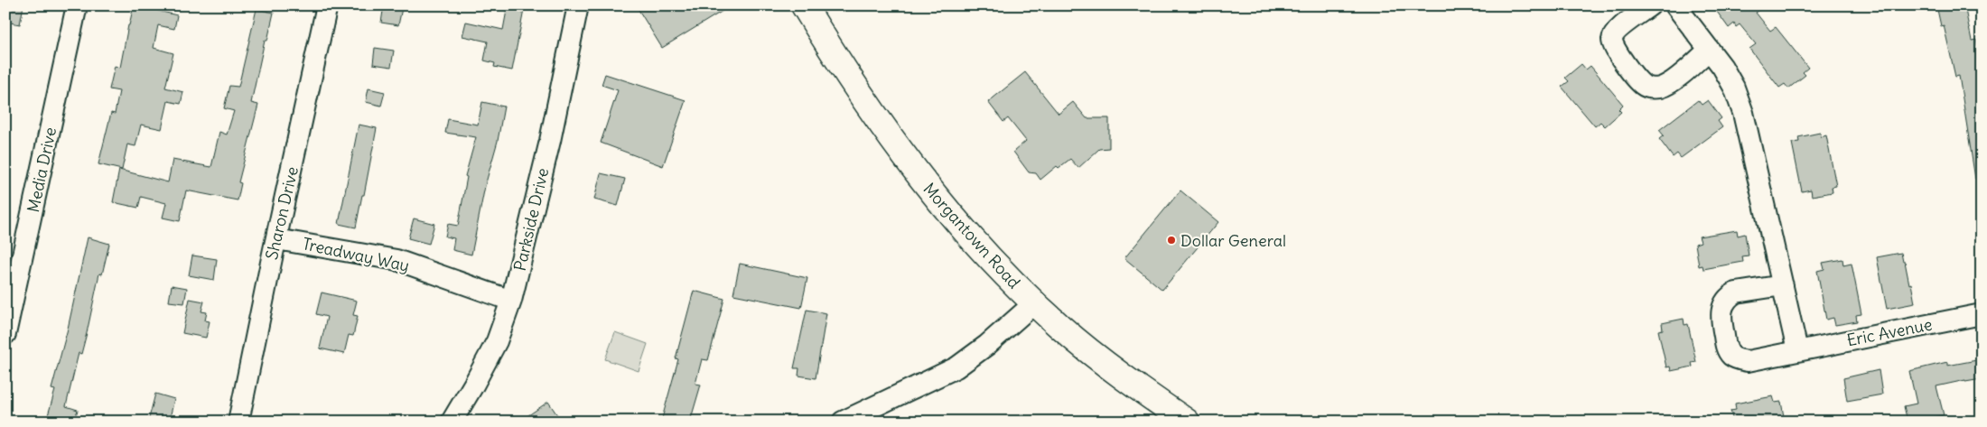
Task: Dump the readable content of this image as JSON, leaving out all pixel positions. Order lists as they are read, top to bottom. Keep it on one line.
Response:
{"streets":{"main road":["Morgantown Road"],"street":["Media Drive","Sharon Drive","Parkside Drive","Treadway Way","Eric Avenue"]},"crossings":[["Sharon Drive","Treadway Way"],["Parkside Drive","Treadway Way"]],"places":["Dollar General"]}
